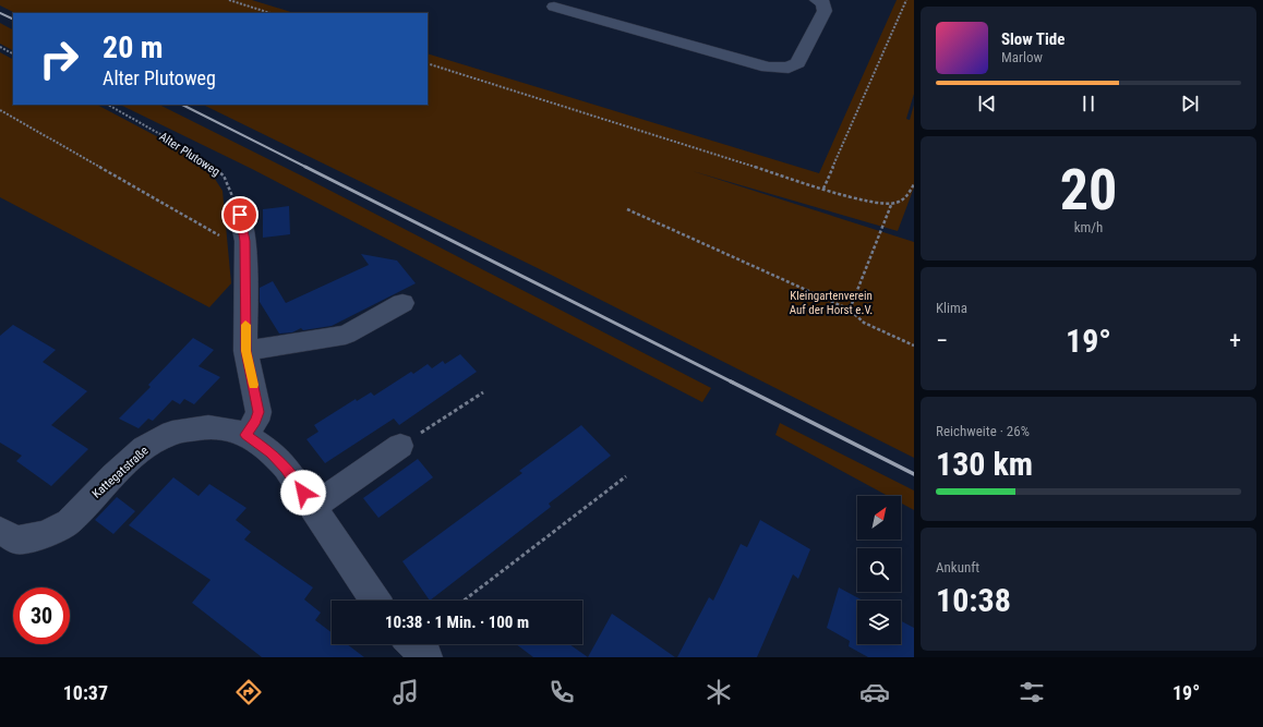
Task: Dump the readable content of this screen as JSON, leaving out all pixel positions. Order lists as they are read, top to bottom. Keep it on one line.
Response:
{"streets":{"street":["Kattegatstraße"],"path":["Alter Plutoweg"]},"parks":["Kleingartenverein Auf der Horst e.V."],"north":"top right","page":{"turn":["20 m","Alter Plutoweg"],"song":["Slow Tide","Marlow"],"tile":[["20","km/h"],"Klima",["Reichweite · 26%","130 km"],["Ankunft","10:38"]],"heat":["−","19°","+"],"limit":"30","trip":"10:38 · 1 Min. · 100 m","tabs":["10:37","19°"]}}
